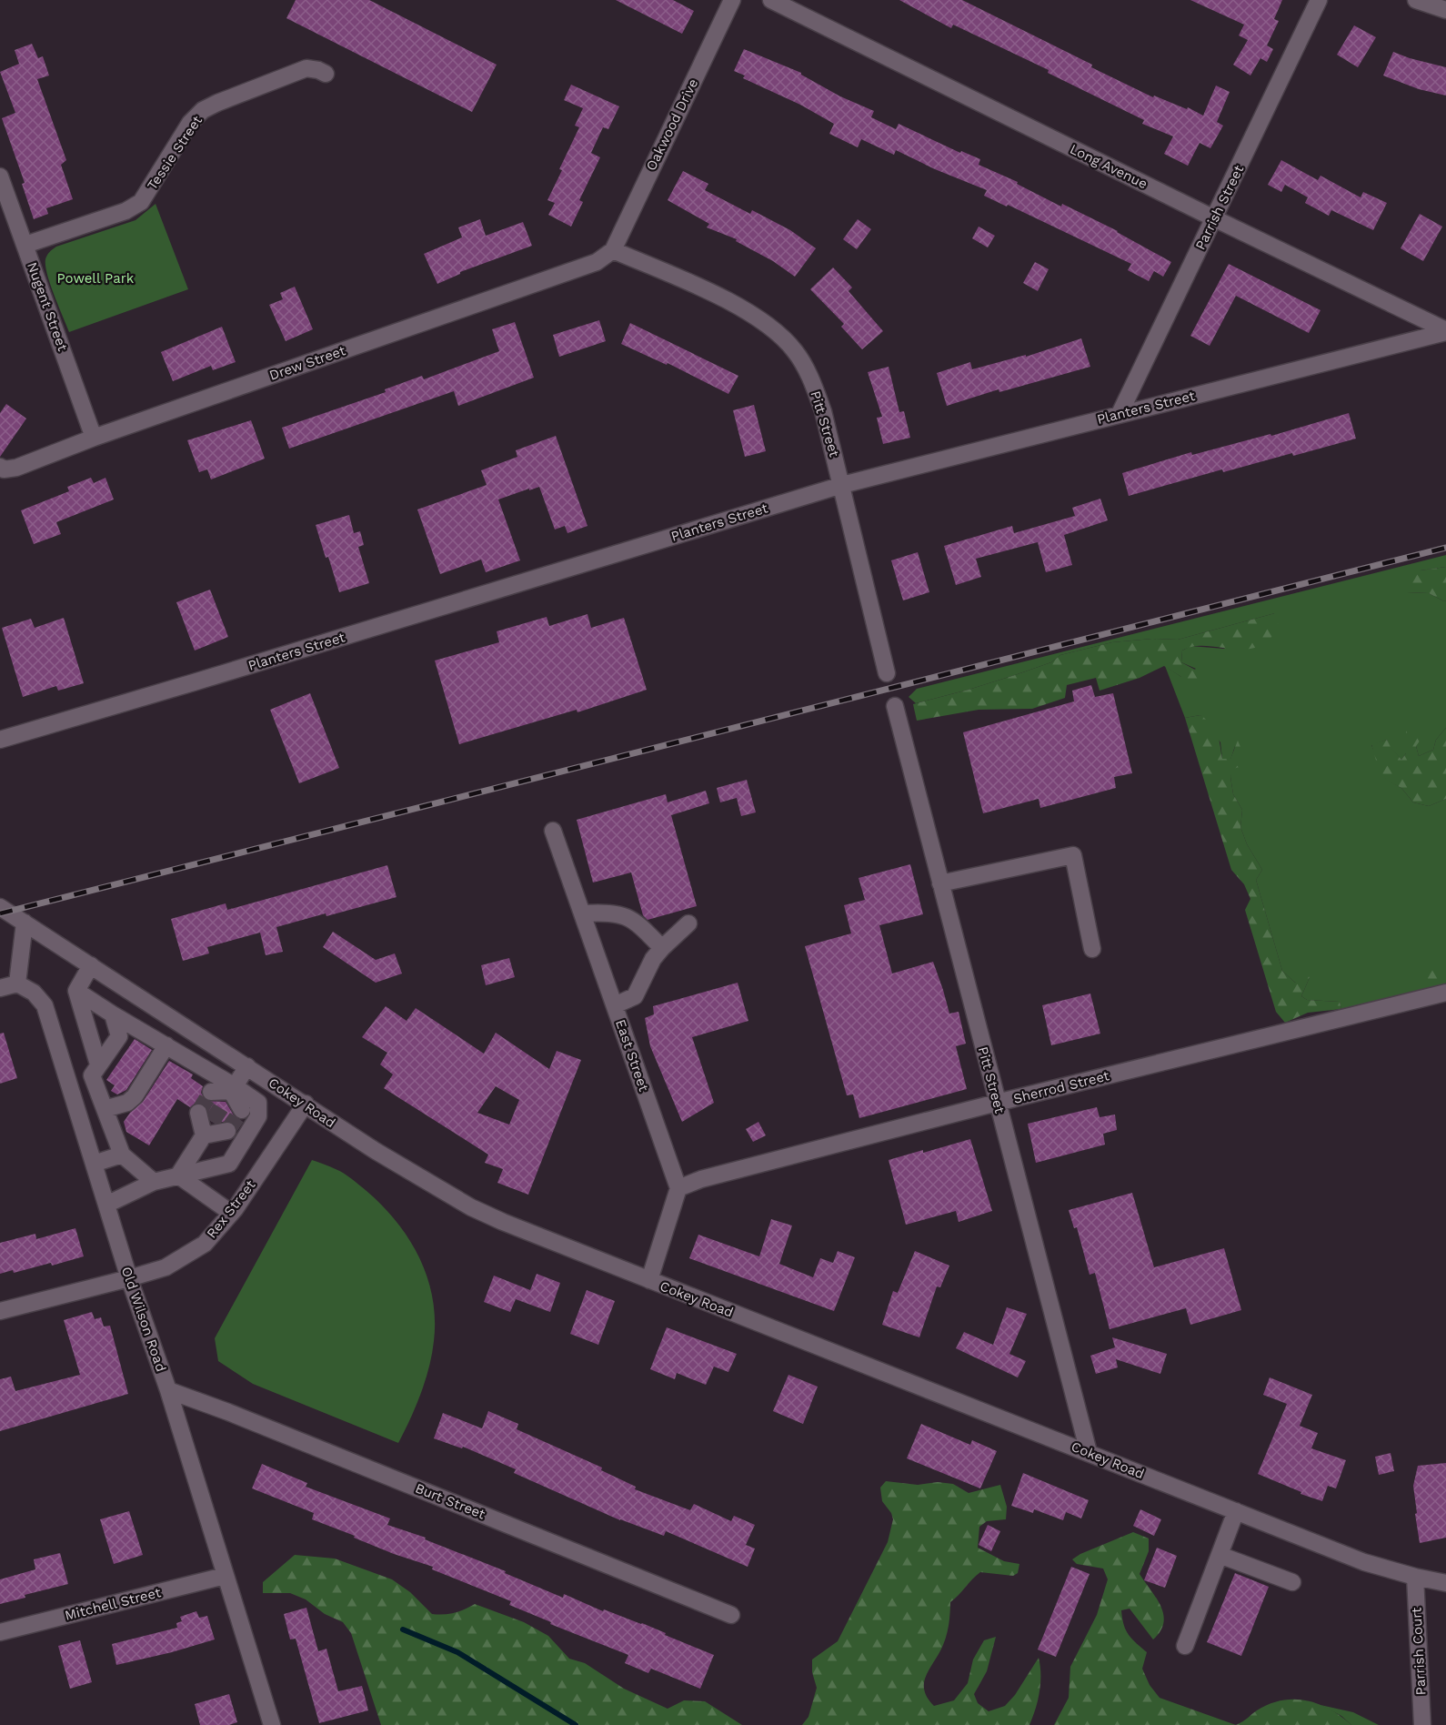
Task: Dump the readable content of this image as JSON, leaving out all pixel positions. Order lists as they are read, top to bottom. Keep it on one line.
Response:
{"streets":{"street":["Oakwood Drive","Tessie Street","Long Avenue","Parrish Street","Nugent Street","Drew Street","Planters Street","Pitt Street","East Street","Sherrod Street","Cokey Road","Rex Street","Old Wilson Road","Burt Street","Mitchell Street","Parrish Court"]},"crossings":[["Oakwood Drive","Drew Street"],["Oakwood Drive","Pitt Street"],["Tessie Street","Nugent Street"],["Long Avenue","Parrish Street"],["Long Avenue","Planters Street"],["Parrish Street","Planters Street"],["Nugent Street","Drew Street"],["Drew Street","Pitt Street"],["Planters Street","Pitt Street"],["Pitt Street","Sherrod Street"],["Pitt Street","Cokey Road"],["East Street","Sherrod Street"],["Cokey Road","Rex Street"],["Cokey Road","Parrish Court"],["Rex Street","Old Wilson Road"],["Old Wilson Road","Burt Street"],["Old Wilson Road","Mitchell Street"]],"parks":["Powell Park"]}
